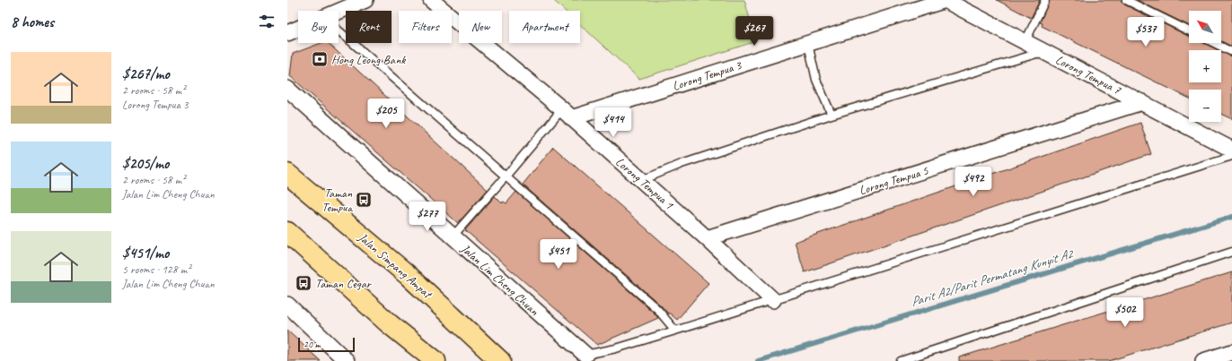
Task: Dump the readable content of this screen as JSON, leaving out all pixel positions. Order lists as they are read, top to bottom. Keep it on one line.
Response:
{"streets":{"highway":["Jalan Simpang Ampat"],"street":["Lorong Tempua 7","Lorong Tempua 3","Lorong Tempua 5","Lorong Tempua 1","Jalan Lim Cheng Chuan"]},"crossings":[["Lorong Tempua 7","Lorong Tempua 3"],["Lorong Tempua 7","Lorong Tempua 5"],["Lorong Tempua 3","Lorong Tempua 1"],["Lorong Tempua 5","Lorong Tempua 1"]],"water":["Parit A2/Parit Permatang Kunyit A2"],"places":{"bank":["Hong Leong Bank"],"bus stop":["Taman Tempua","Taman Cegar"]},"scale_bar":"20 m","north":"top left","page":{"heading":"8 homes","map_buttons":["+","−"],"chip":["Buy","Rent","Filters","New","Apartment"],"price":["$267","$537","$205","$414","$492","$277","$451","$502"],"list":[{"name":"$267/mo","note":"2 rooms · 58 m² · Lorong Tempua 3"},{"name":"$205/mo","note":"2 rooms · 58 m² · Jalan Lim Cheng Chuan"},{"name":"$451/mo","note":"5 rooms · 128 m² · Jalan Lim Cheng Chuan"}],"scale":"20 m"}}
